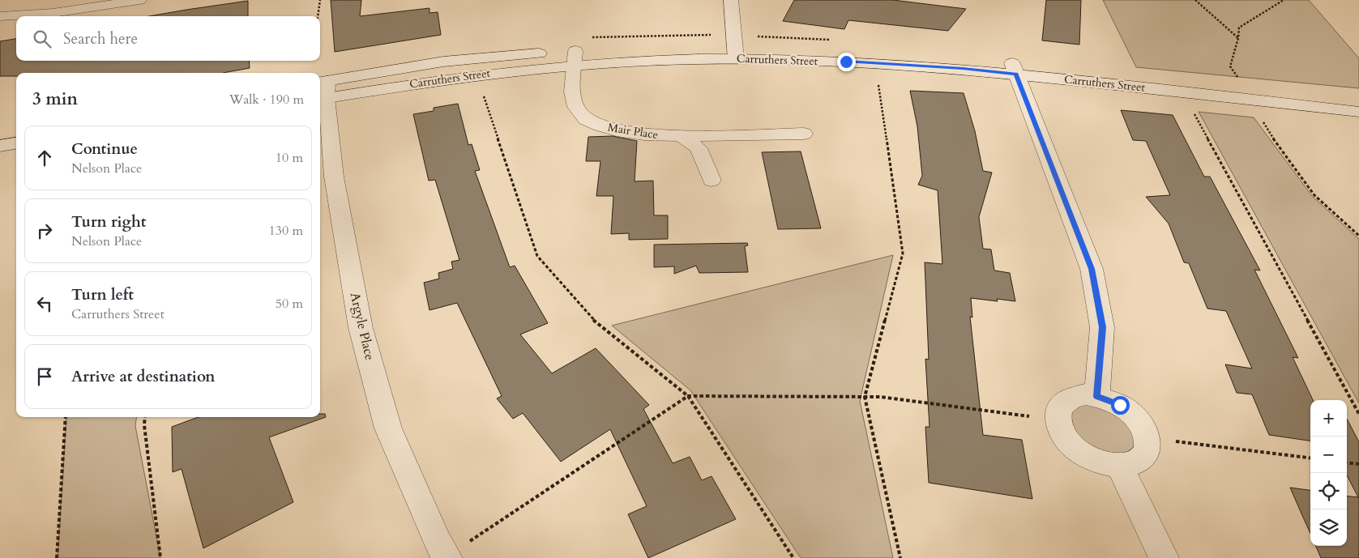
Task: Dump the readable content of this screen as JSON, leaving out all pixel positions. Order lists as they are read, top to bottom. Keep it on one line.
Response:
{"streets":{"street":["Carruthers Street","Mair Place","Argyle Place"]},"crossings":[["Carruthers Street","Mair Place"]],"page":{"search":"Search here","heading":["3 min","Walk · 190 m"],"list":[["Continue","Nelson Place","10 m"],["Turn right","Nelson Place","130 m"],["Turn left","Carruthers Street","50 m"],"Arrive at destination"],"map_buttons":["+","−"]}}
